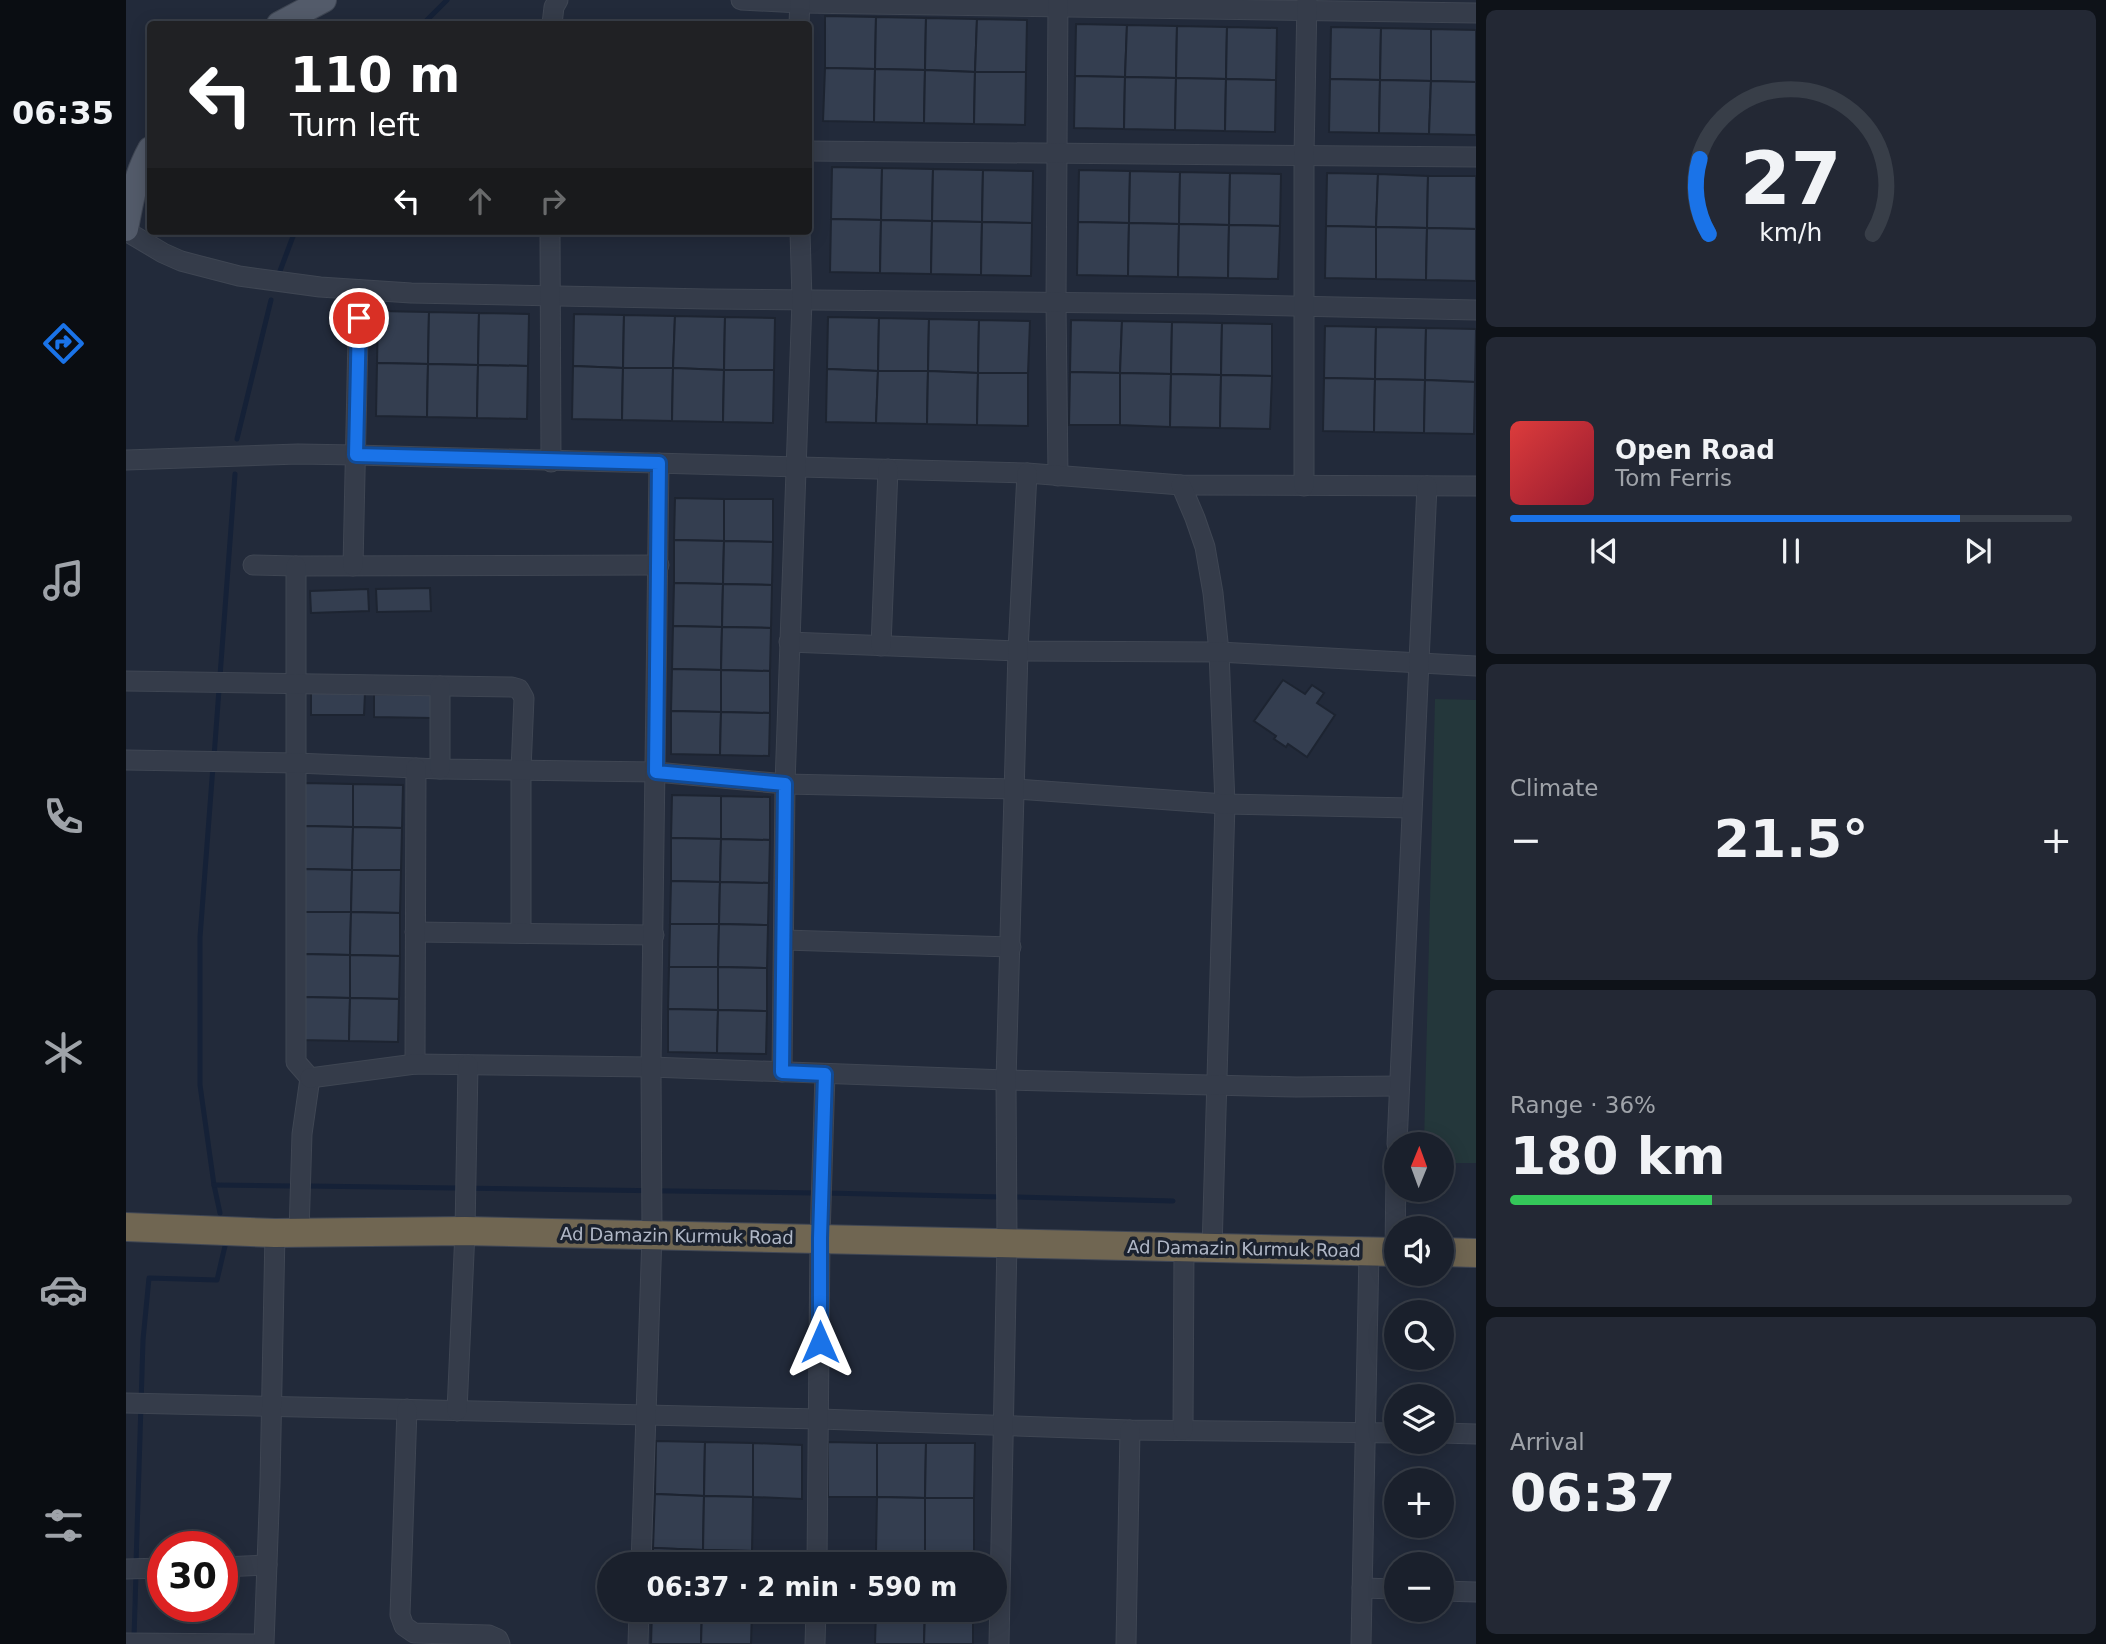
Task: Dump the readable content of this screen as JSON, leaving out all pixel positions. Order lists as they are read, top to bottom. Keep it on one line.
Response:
{"streets":{"highway":["Ad Damazin Kurmuk Road"]},"north":"top","page":{"tabs":"06:35","turn":["110 m","Turn left"],"song":["Open Road","Tom Ferris"],"tile":["Climate",["Range · 36%","180 km"],["Arrival","06:37"]],"heat":["−","21.5°","+"],"map_buttons":["+","−"],"limit":"30","trip":"06:37 · 2 min · 590 m","gauge":["27","km/h"]}}
